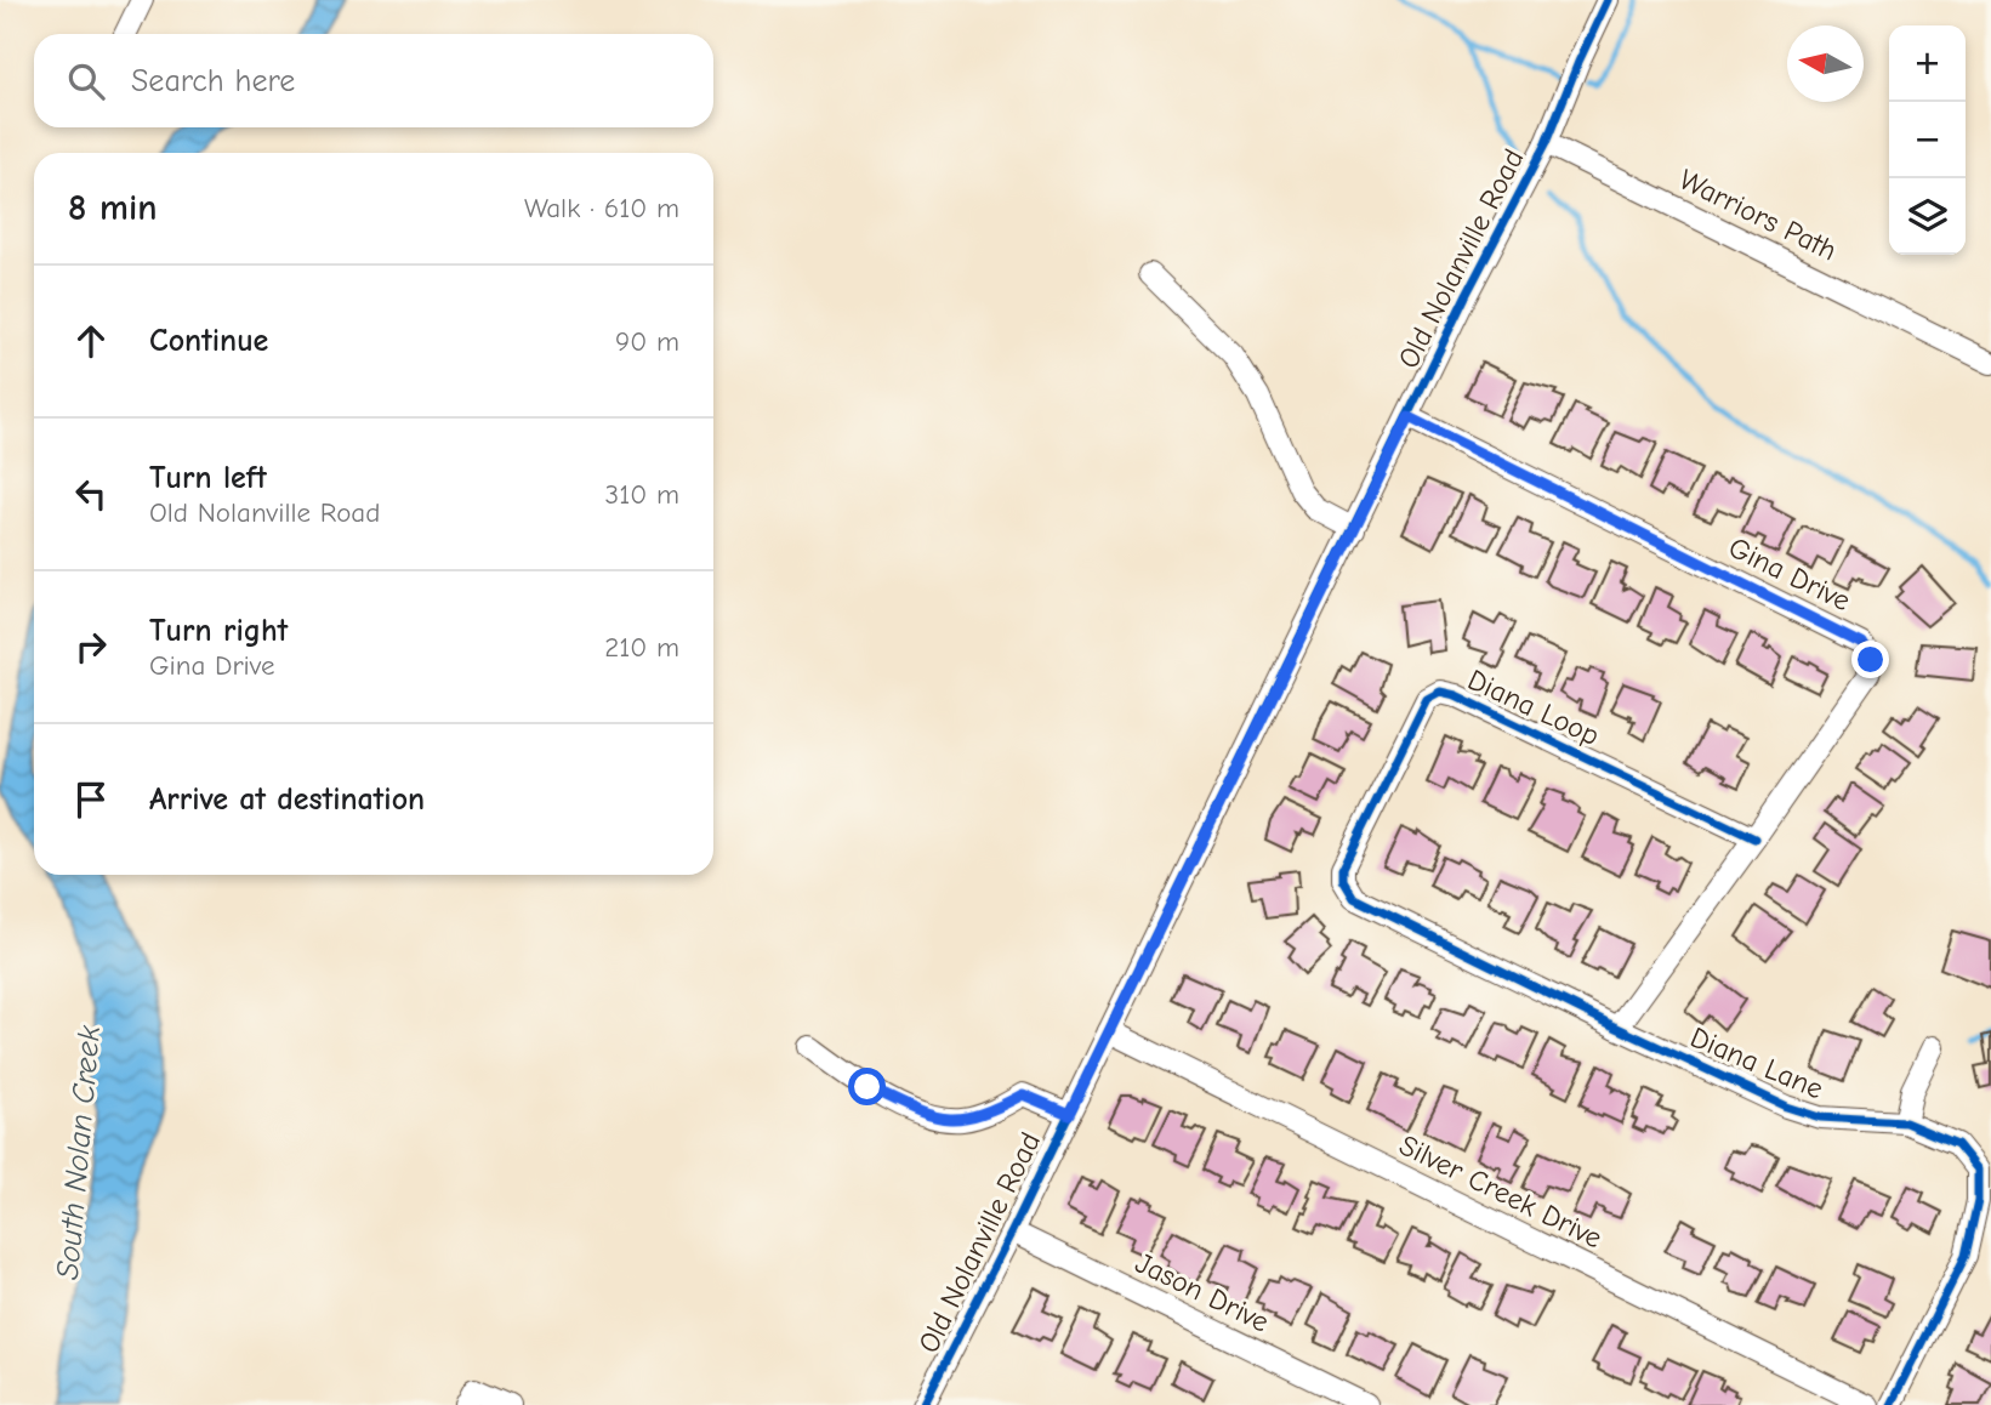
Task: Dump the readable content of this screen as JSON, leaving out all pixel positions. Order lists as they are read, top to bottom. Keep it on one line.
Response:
{"streets":{"street":["Warriors Path","Old Nolanville Road","Gina Drive","Diana Loop","Diana Lane","Silver Creek Drive","Jason Drive"]},"crossings":[["Warriors Path","Old Nolanville Road"],["Old Nolanville Road","Gina Drive"],["Old Nolanville Road","Silver Creek Drive"],["Old Nolanville Road","Jason Drive"],["Gina Drive","Diana Loop"],["Gina Drive","Diana Lane"],["Diana Loop","Diana Lane"]],"water":["South Nolan Creek"],"north":"left","page":{"map_buttons":["+","−"],"search":"Search here","heading":["8 min","Walk · 610 m"],"list":[["Continue","90 m"],["Turn left","Old Nolanville Road","310 m"],["Turn right","Gina Drive","210 m"],"Arrive at destination"]}}
